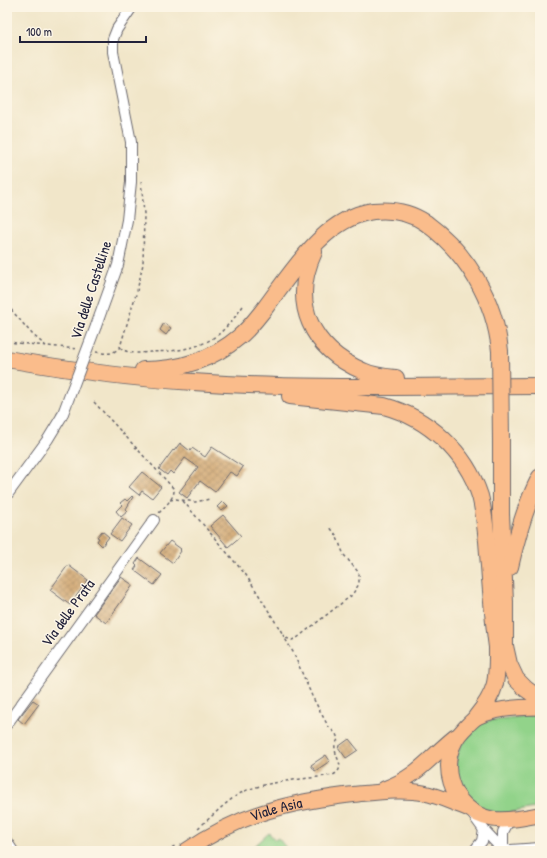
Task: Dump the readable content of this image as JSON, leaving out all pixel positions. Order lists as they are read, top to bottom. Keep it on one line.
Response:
{"streets":{"main road":["Viale Asia"],"street":["Via delle Castelline","Via delle Prata"]},"scale_bar":"100 m"}
